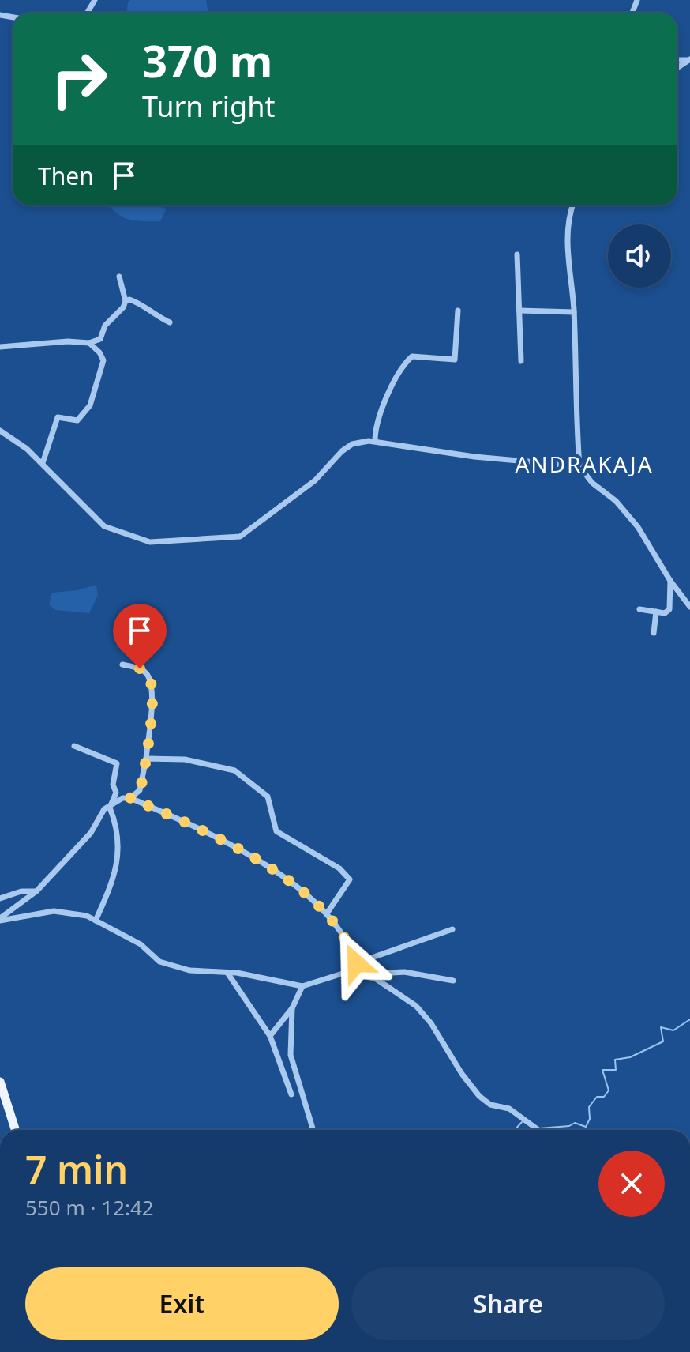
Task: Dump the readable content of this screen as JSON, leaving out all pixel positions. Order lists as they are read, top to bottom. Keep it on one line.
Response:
{"districts":["ANDRAKAJA"],"page":{"turn":["370 m","Turn right"],"then":"Then","heading":["7 min","550 m · 12:42"],"buttons":["Exit","Share"]}}
